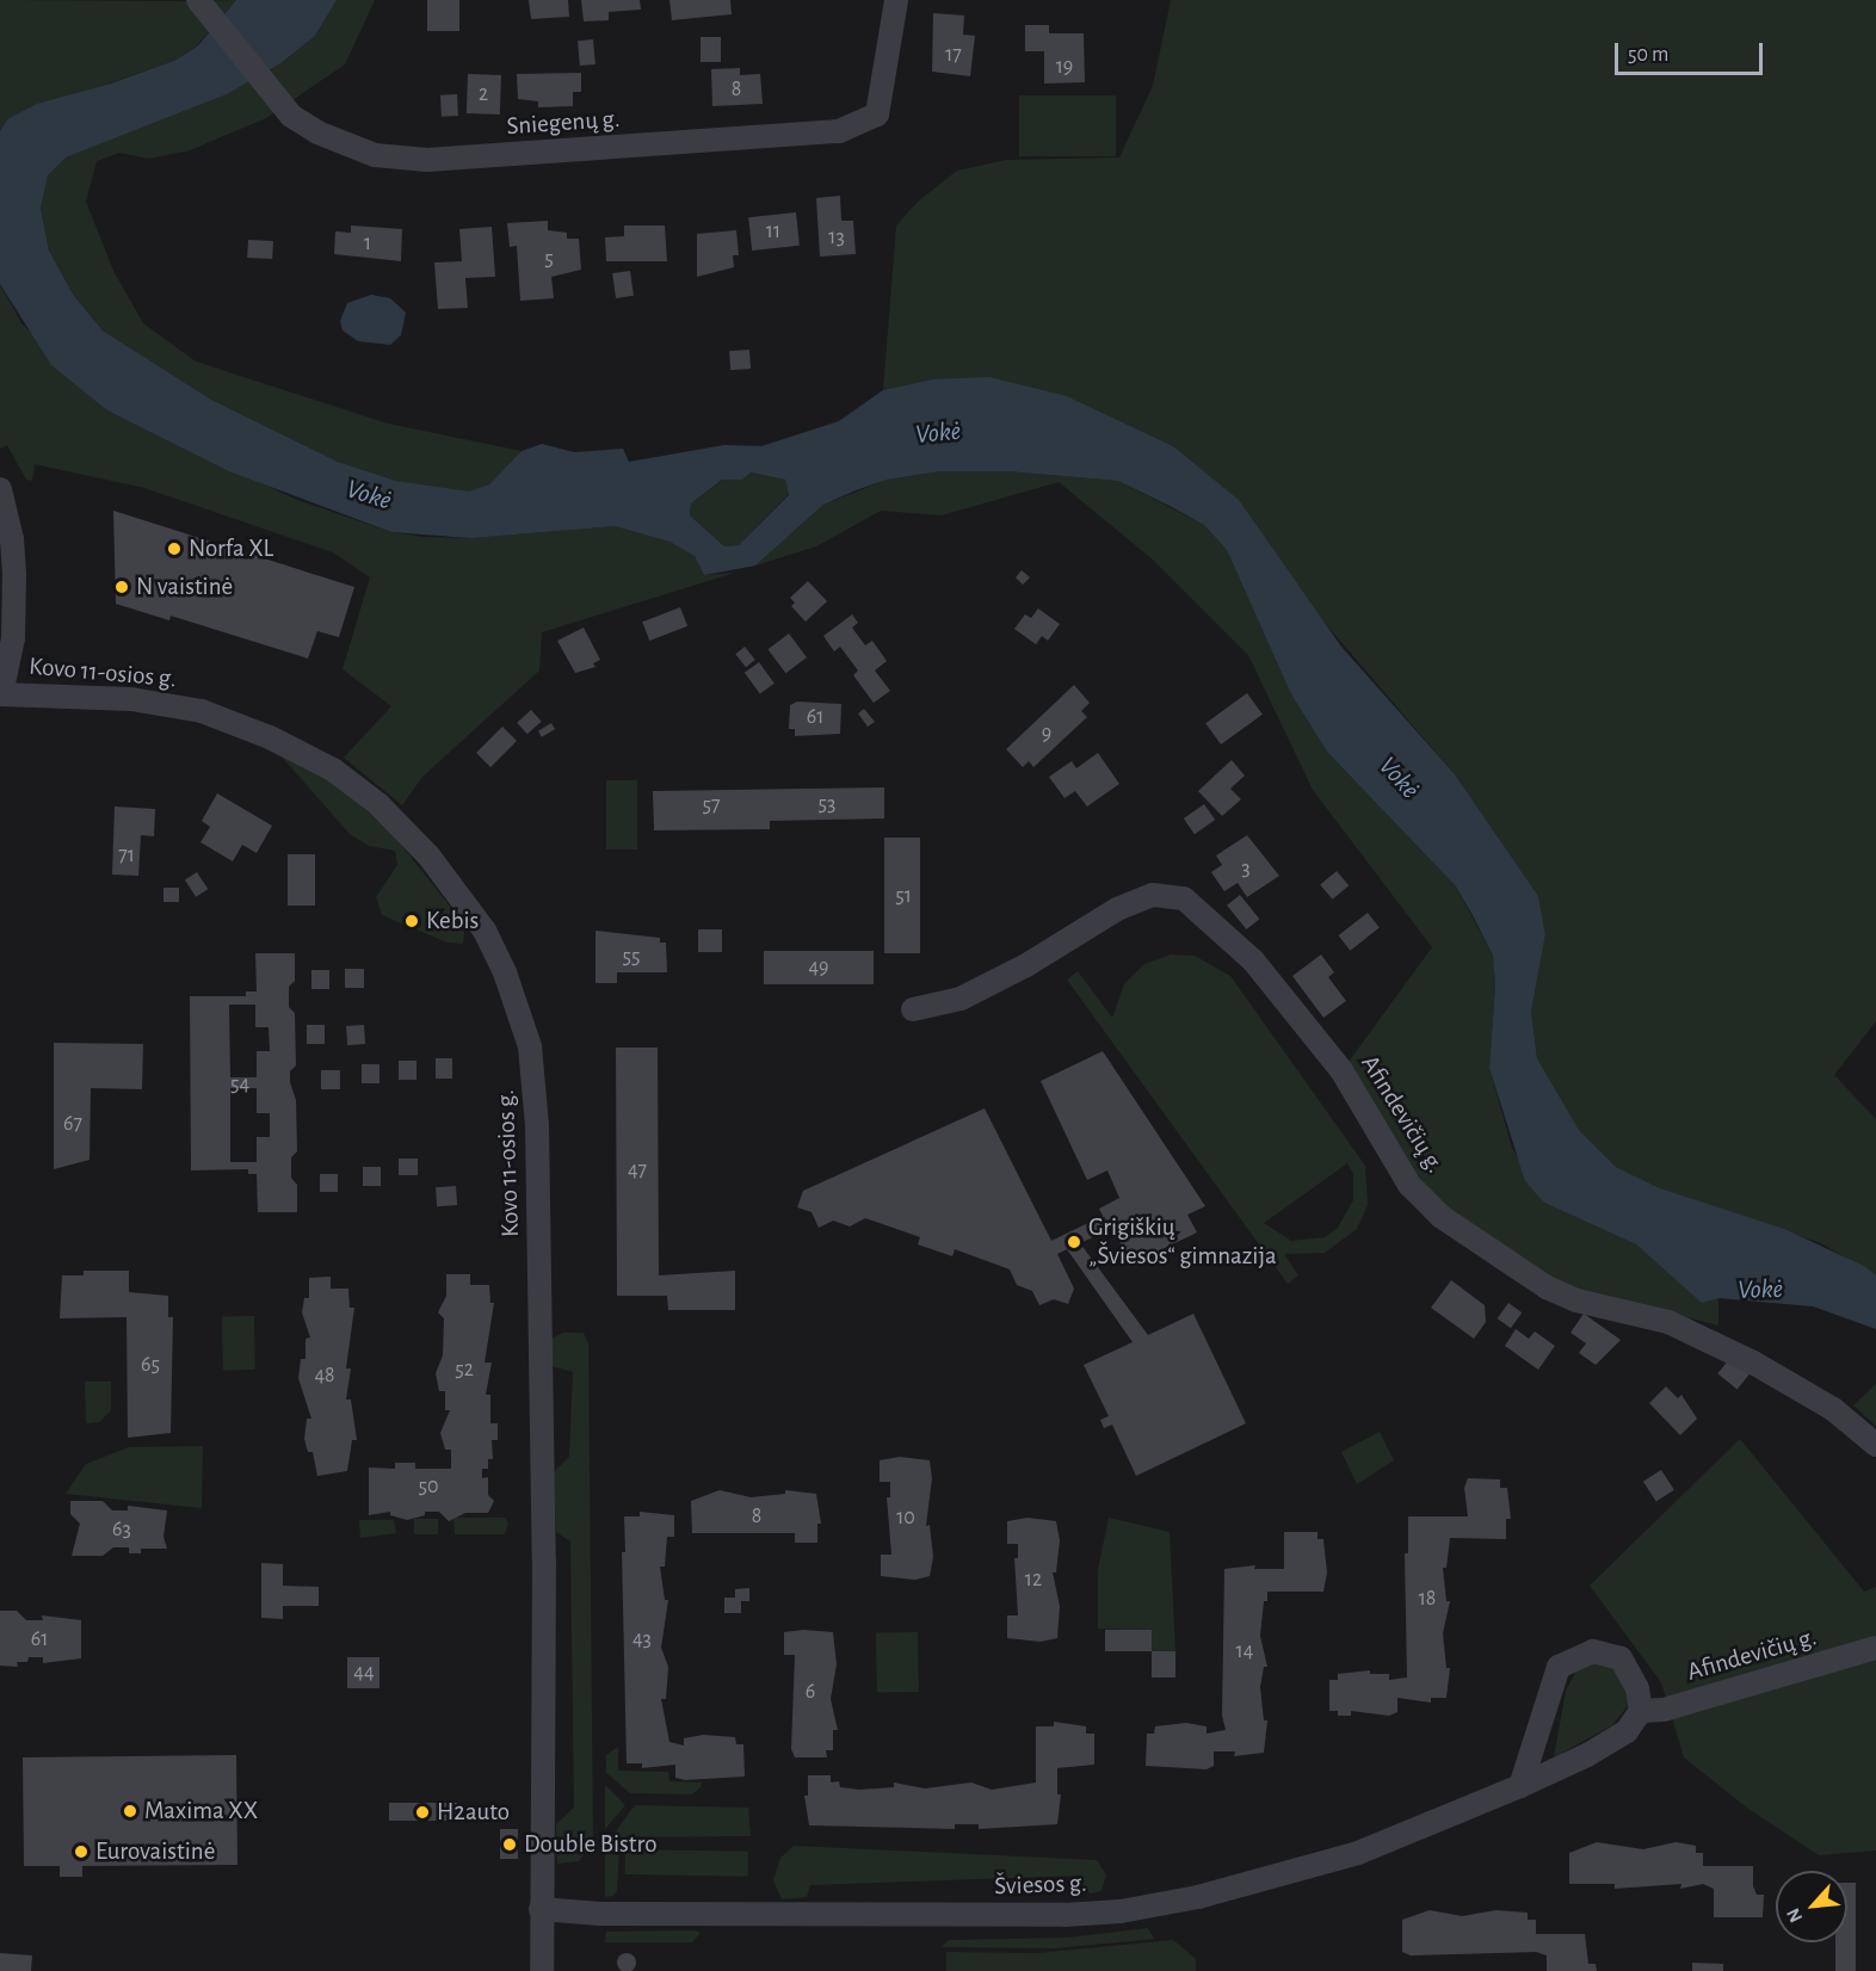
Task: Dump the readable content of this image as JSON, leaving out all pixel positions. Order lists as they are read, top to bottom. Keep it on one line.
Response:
{"streets":{"street":["Sniegenų g.","Kovo 11-osios g.","Afindevičių g.","Šviesos g."]},"crossings":[["Kovo 11-osios g.","Šviesos g."],["Afindevičių g.","Šviesos g."]],"water":["Vokė"],"places":["Norfa XL","N vaistinė","Kebis","Grigiškių „Šviesos“ gimnazija","Maxima XX","H2auto","Double Bistro","Eurovaistinė"],"house_numbers":["17","19","8","2","11","13","1","5","61","9","53","57","71","3","51","55","49","54","67","47","65","52","48","50","8","10","63","12","18","61","43","14","44","6"],"scale_bar":"50 m","north":"bottom left"}
